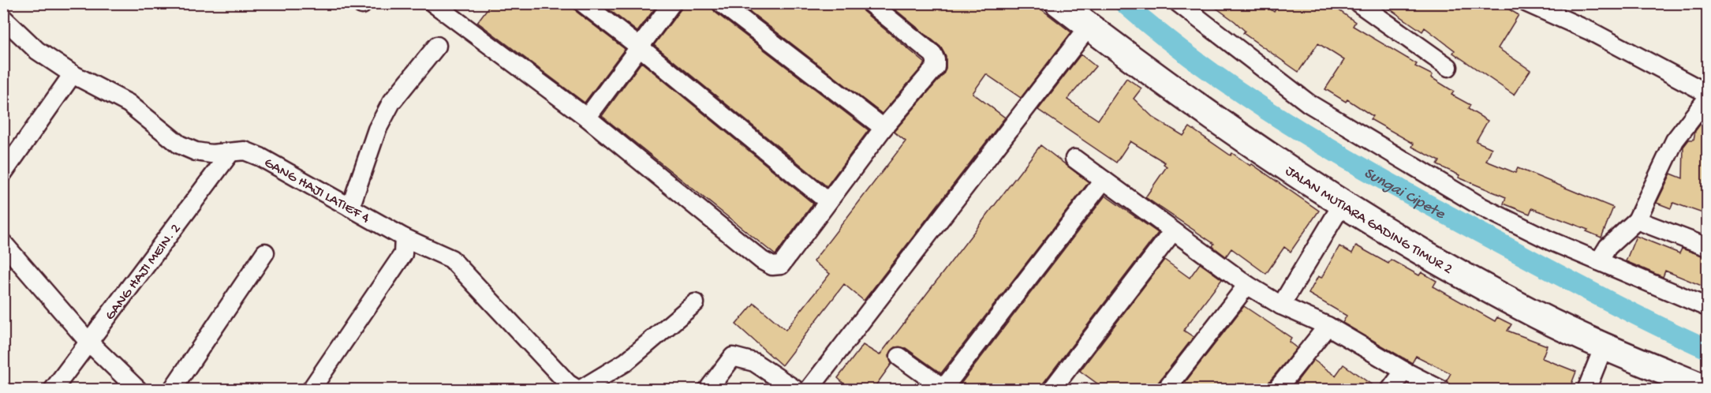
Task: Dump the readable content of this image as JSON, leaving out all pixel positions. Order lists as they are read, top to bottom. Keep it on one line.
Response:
{"streets":{"street":["GANG HAJI LATIEF 4","JALAN MUTIARA GADING TIMUR 2","GANG HAJI MEIN. 2"]},"crossings":[["GANG HAJI LATIEF 4","GANG HAJI MEIN. 2"]],"water":["Sungai Cipete"]}
